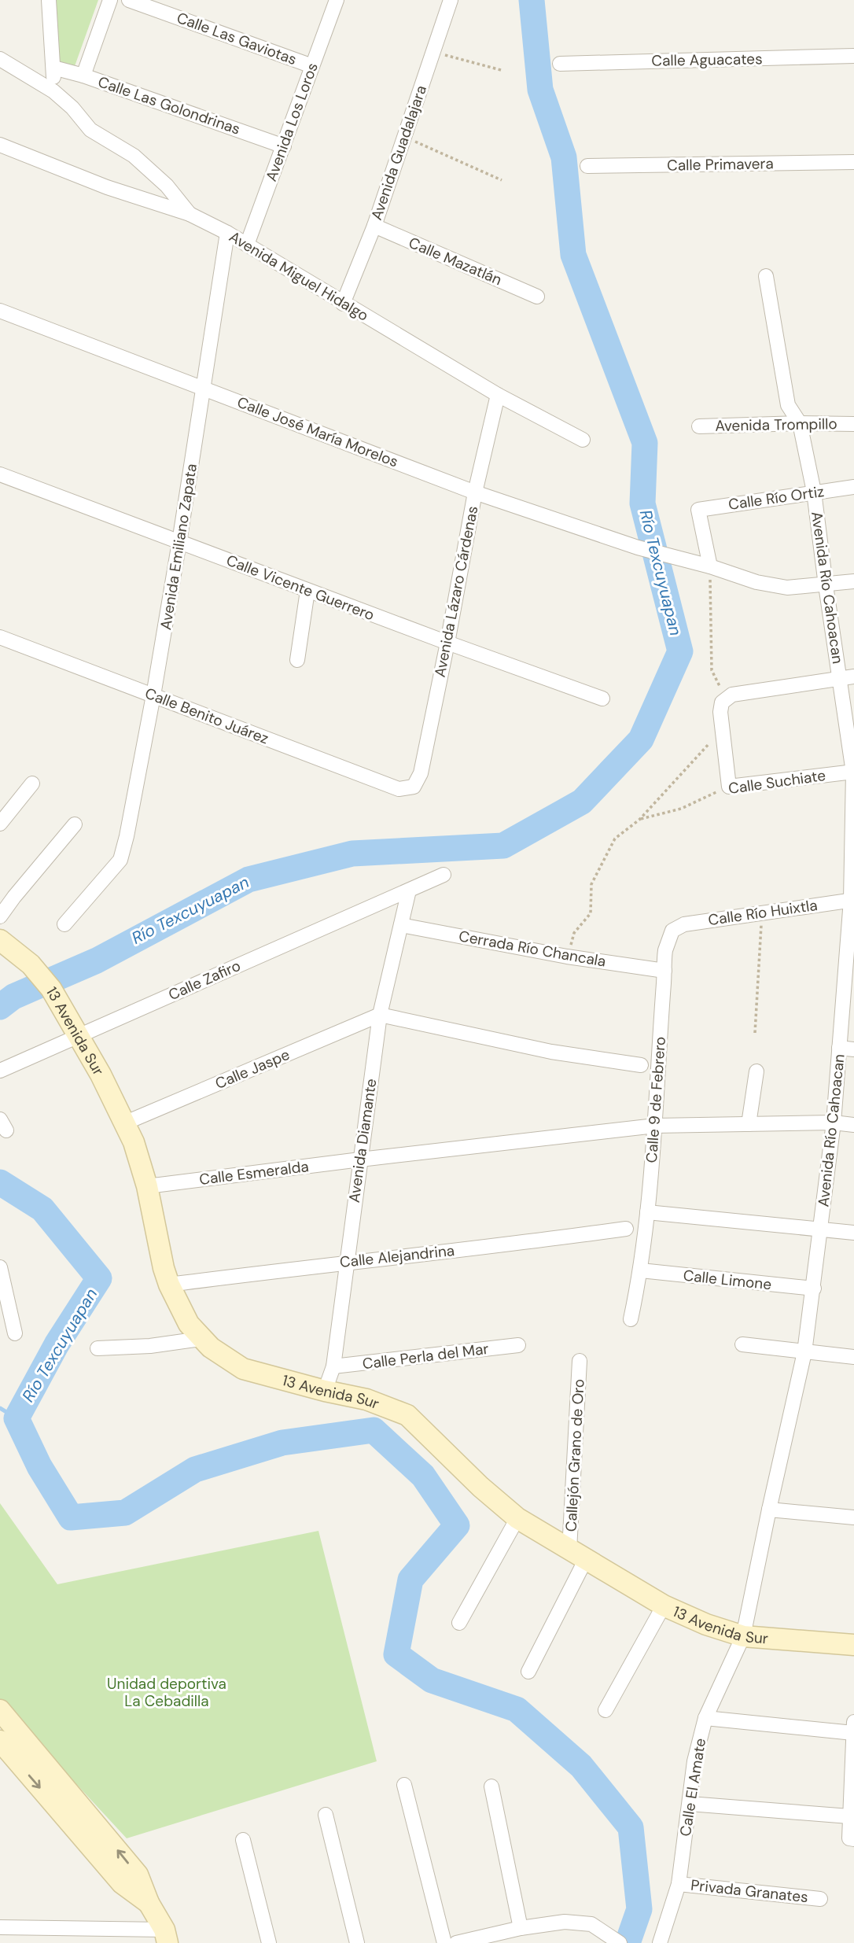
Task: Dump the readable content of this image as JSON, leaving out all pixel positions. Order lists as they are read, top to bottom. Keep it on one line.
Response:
{"streets":{"street":["Calle Las Gaviotas","Calle Aguacates","Calle Las Golondrinas","Avenida Los Loros","Avenida Guadalajara","Calle Primavera","Calle Mazatlán","Avenida Miguel Hidalgo","Avenida Trompillo","Calle José María Morelos","Calle Río Ortiz","Avenida Emiliano Zapata","Calle Vicente Guerrero","Avenida Río Cahoacan","Avenida Lázaro Cárdenas","Calle Benito Juárez","Calle Suchiate","Calle Río Huixtla","Cerrada Río Chancala","Calle Zafiro","13 Avenida Sur","Calle Jaspe","Calle 9 de Febrero","Avenida Diamante","Calle Esmeralda","Calle Alejandrina","Calle Limone","Calle Perla del Mar","Callejón Grano de Oro","Calle El Amate","Privada Granates"]},"crossings":[["Calle Las Gaviotas","Avenida Los Loros"],["Calle Las Golondrinas","Avenida Los Loros"],["Avenida Los Loros","Avenida Miguel Hidalgo"],["Avenida Guadalajara","Calle Mazatlán"],["Avenida Guadalajara","Avenida Miguel Hidalgo"],["Avenida Miguel Hidalgo","Avenida Emiliano Zapata"],["Avenida Miguel Hidalgo","Avenida Lázaro Cárdenas"],["Avenida Trompillo","Avenida Río Cahoacan"],["Calle José María Morelos","Calle Río Ortiz"],["Calle José María Morelos","Avenida Emiliano Zapata"],["Calle José María Morelos","Avenida Río Cahoacan"],["Calle José María Morelos","Avenida Lázaro Cárdenas"],["Calle Río Ortiz","Avenida Río Cahoacan"],["Avenida Emiliano Zapata","Calle Vicente Guerrero"],["Avenida Emiliano Zapata","Calle Benito Juárez"],["Calle Vicente Guerrero","Avenida Lázaro Cárdenas"],["Avenida Río Cahoacan","Calle Suchiate"],["Avenida Río Cahoacan","Calle Río Huixtla"],["Avenida Río Cahoacan","13 Avenida Sur"],["Avenida Río Cahoacan","Calle Esmeralda"],["Avenida Río Cahoacan","Calle Limone"],["Avenida Río Cahoacan","Calle El Amate"],["Avenida Lázaro Cárdenas","Calle Benito Juárez"],["Calle Río Huixtla","Calle 9 de Febrero"],["Cerrada Río Chancala","Calle 9 de Febrero"],["Cerrada Río Chancala","Avenida Diamante"],["Calle Zafiro","13 Avenida Sur"],["Calle Zafiro","Avenida Diamante"],["13 Avenida Sur","Calle Jaspe"],["13 Avenida Sur","Avenida Diamante"],["13 Avenida Sur","Calle Esmeralda"],["13 Avenida Sur","Calle Alejandrina"],["13 Avenida Sur","Callejón Grano de Oro"],["13 Avenida Sur","Calle El Amate"],["Calle Jaspe","Avenida Diamante"],["Calle 9 de Febrero","Calle Esmeralda"],["Calle 9 de Febrero","Calle Limone"],["Avenida Diamante","Calle Esmeralda"],["Avenida Diamante","Calle Alejandrina"],["Avenida Diamante","Calle Perla del Mar"],["Calle El Amate","Privada Granates"]],"water":["Río Texcuyuapan"],"parks":["Unidad deportiva La Cebadilla"]}
